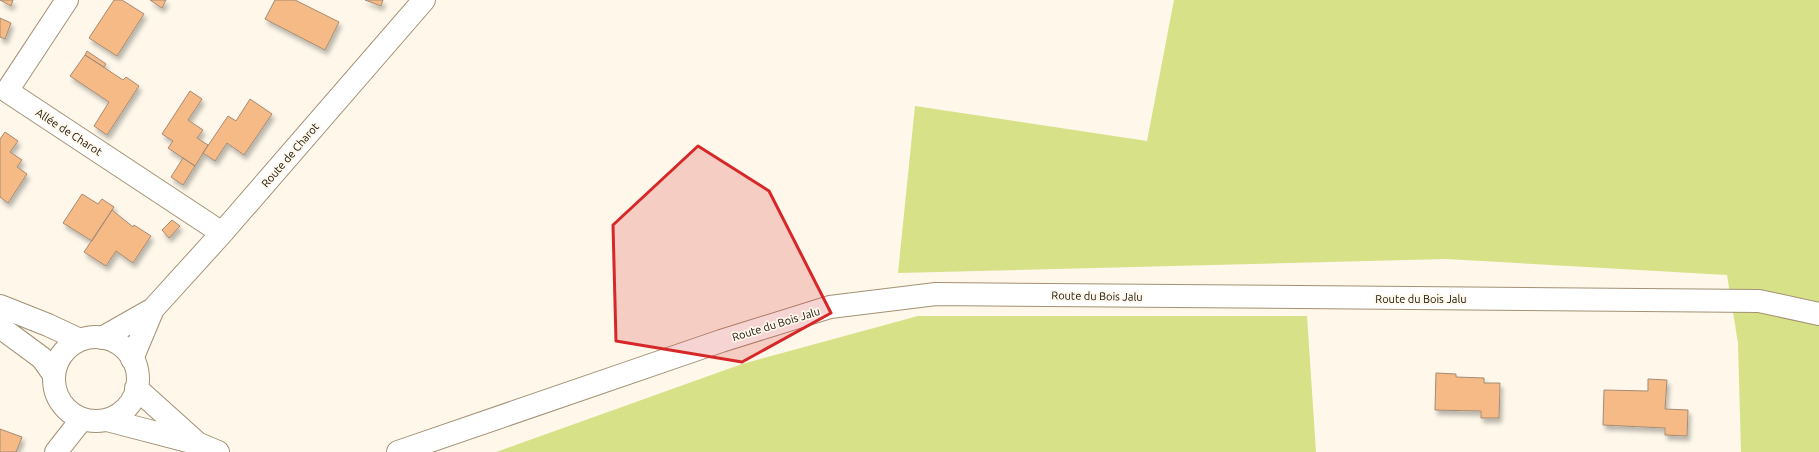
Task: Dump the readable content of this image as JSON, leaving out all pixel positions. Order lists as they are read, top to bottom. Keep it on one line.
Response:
{"streets":{"street":["Allée de Charot","Route de Charot","Route du Bois Jalu"]},"crossings":[["Allée de Charot","Route de Charot"]]}
